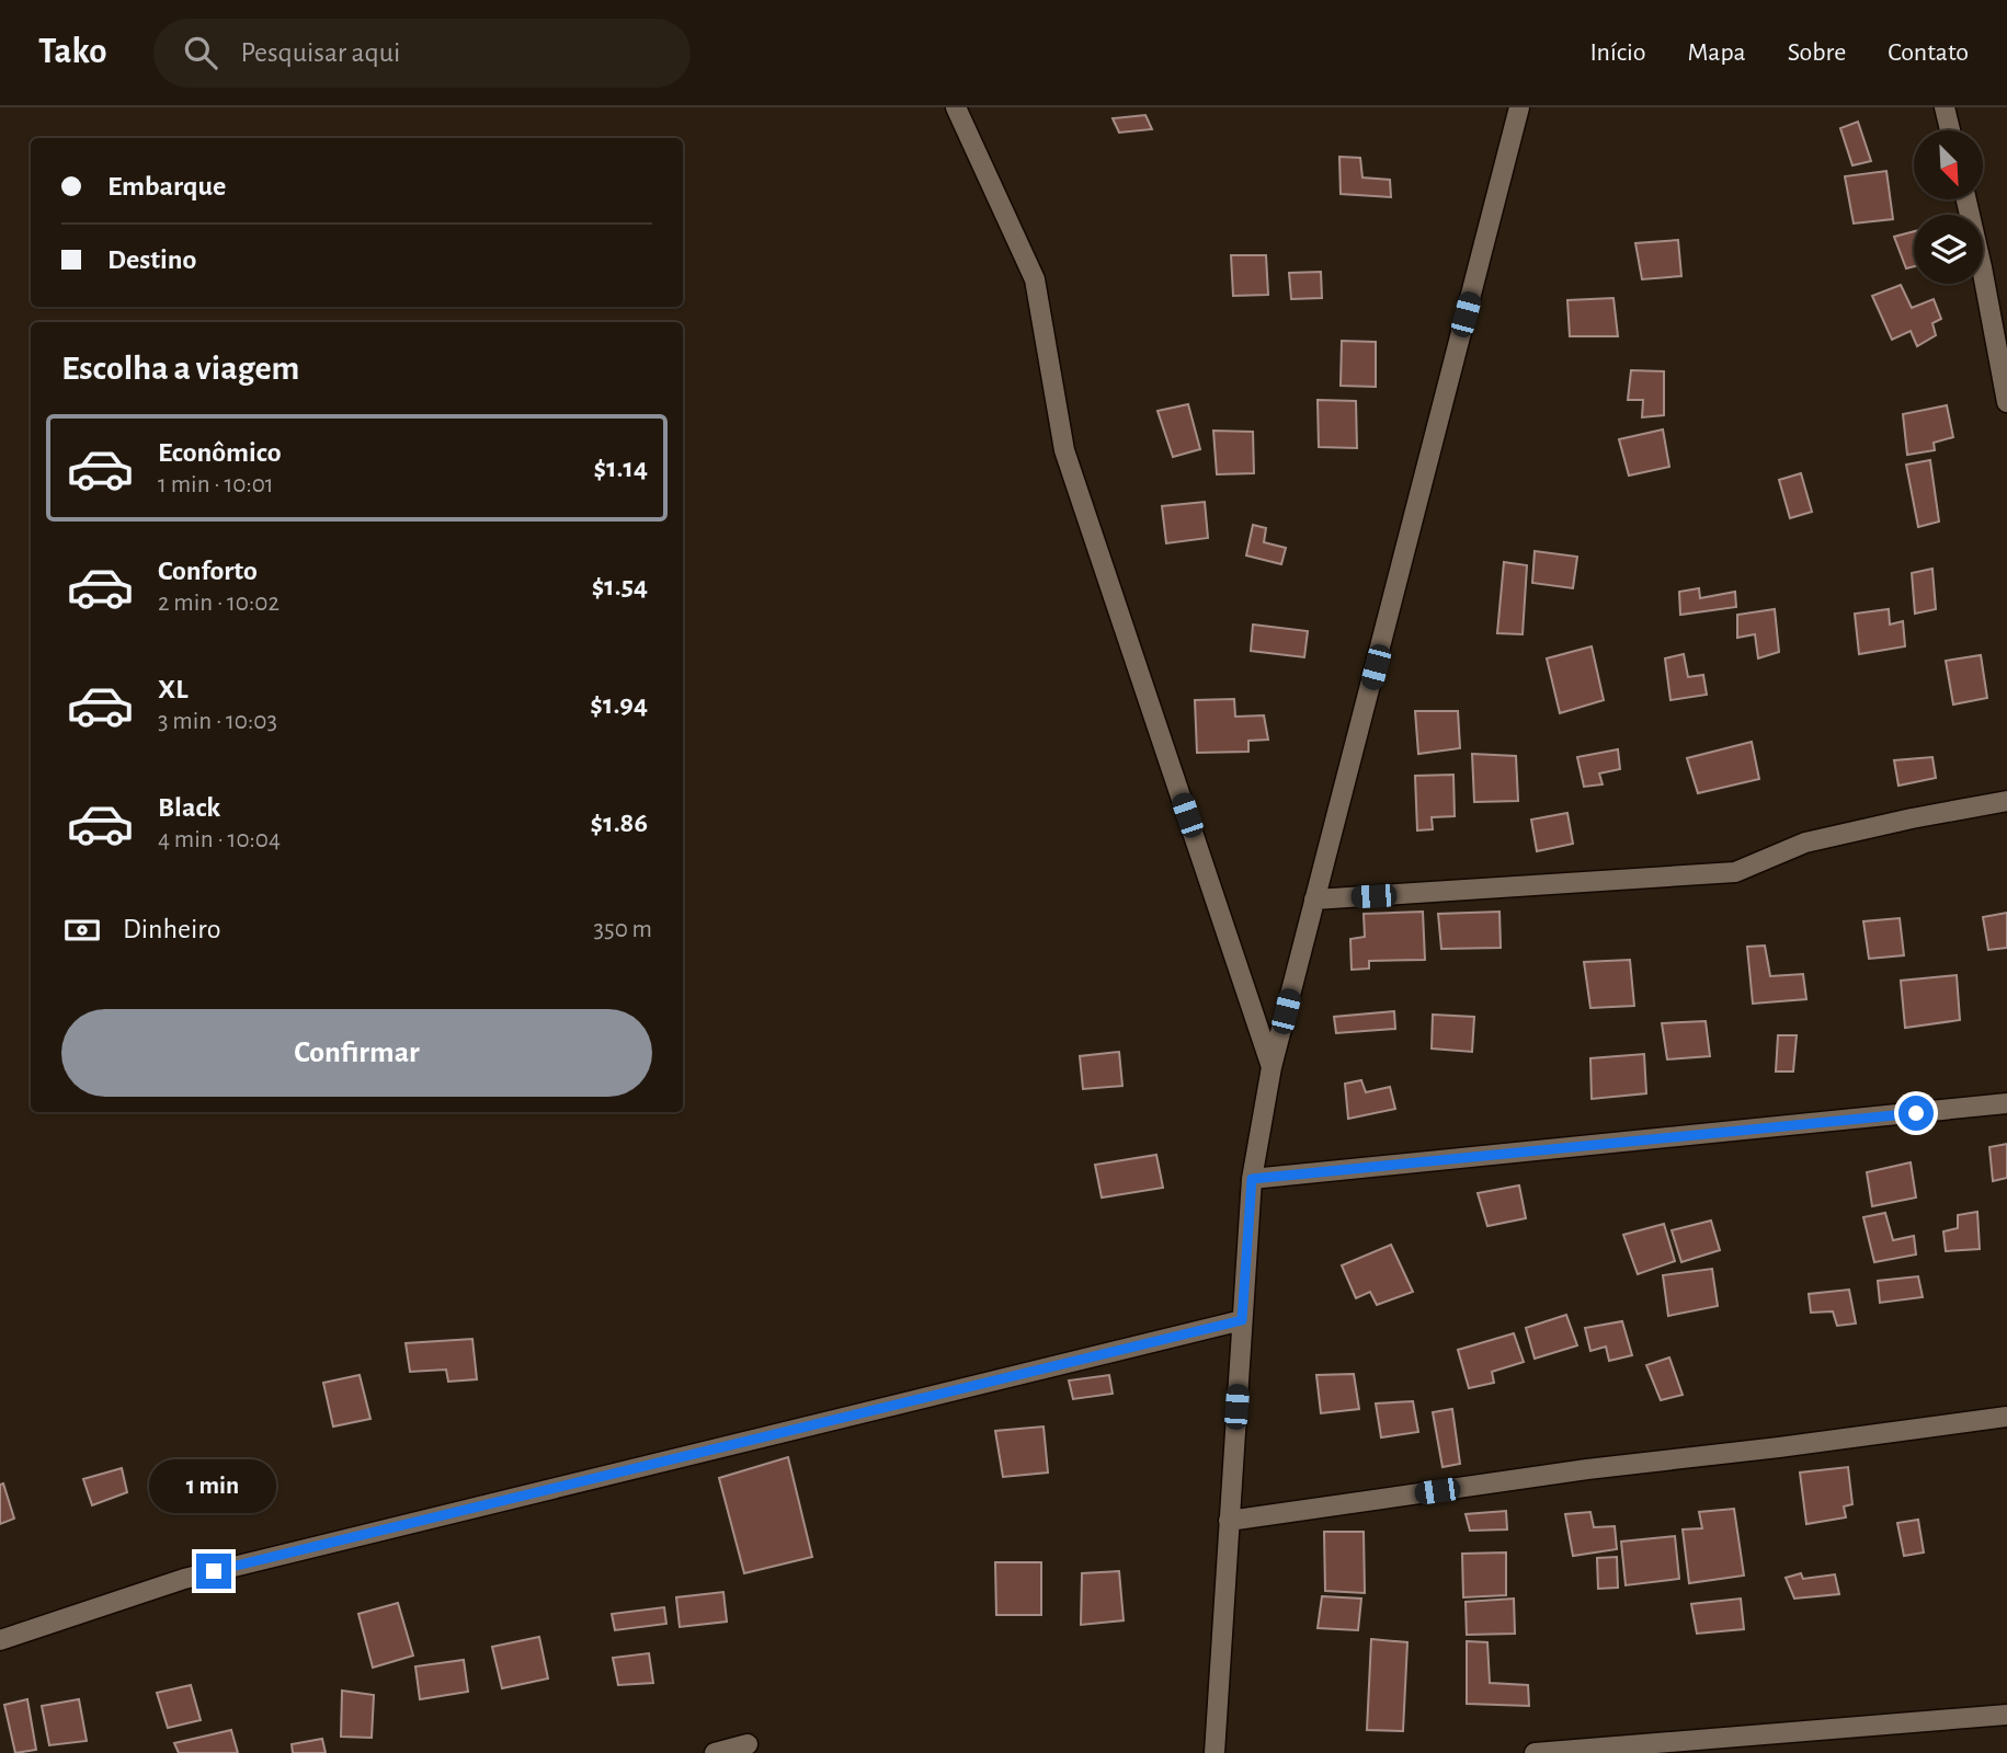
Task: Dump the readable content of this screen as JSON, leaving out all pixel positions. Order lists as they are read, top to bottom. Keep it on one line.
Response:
{"north":"bottom right","page":{"header":"Tako","search":"Pesquisar aqui","nav":["Início","Mapa","Sobre","Contato"],"banner":["Embarque","Destino"],"heading":"Escolha a viagem","list":[{"name":"Econômico","note":"1 min · 10:01","value":"$1.14"},{"name":"Conforto","note":"2 min · 10:02","value":"$1.54"},{"name":"XL","note":"3 min · 10:03","value":"$1.94"},{"name":"Black","note":"4 min · 10:04","value":"$1.86"}],"pay":["Dinheiro","350 m"],"buttons":"Confirmar","bubble":"1 min"}}
